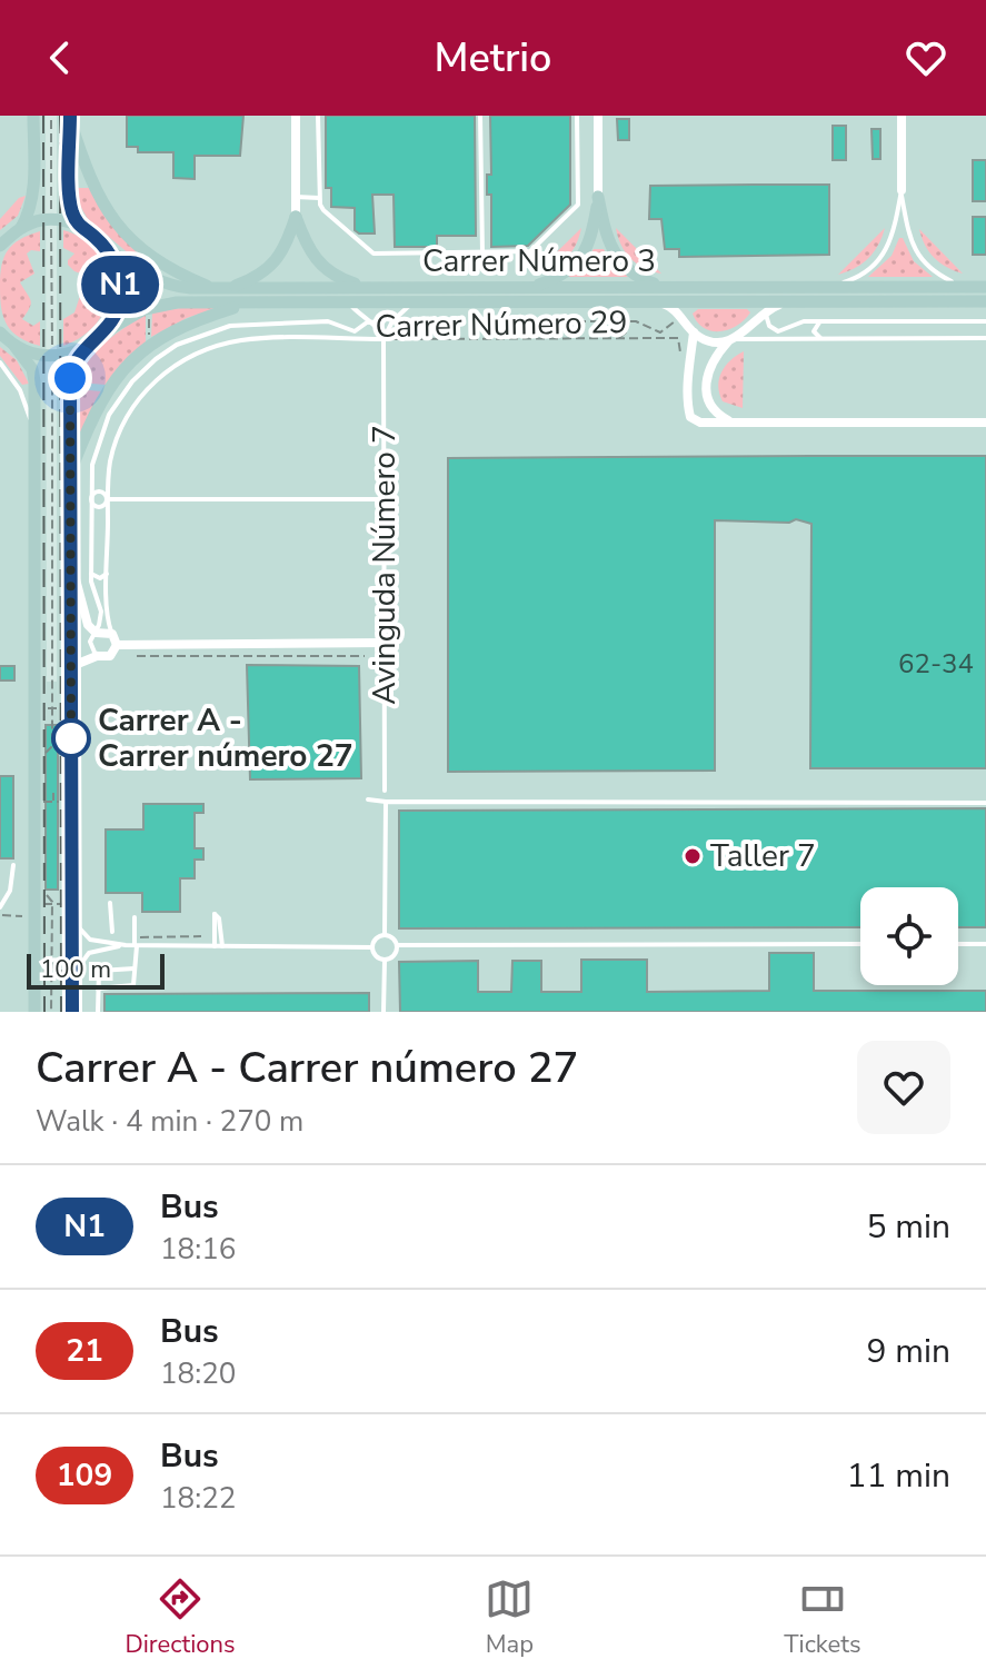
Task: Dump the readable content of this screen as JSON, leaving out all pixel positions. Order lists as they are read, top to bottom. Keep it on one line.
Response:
{"streets":{"main road":["Carrer Número 3"],"lane":["Carrer Número 29","Avinguda Número 7"]},"crossings":[["Carrer Número 3","Avinguda Número 7"],["Carrer Número 29","Avinguda Número 7"]],"places":["Carrer A - Carrer número 27","Taller 7"],"lines":["bus line N1"],"house_numbers":["62-34"],"scale_bar":"100 m","page":{"header":"Metrio","on_map":"N1","scale":"100 m","heading":["Carrer A - Carrer número 27","Walk · 4 min · 270 m"],"list":[{"mark":"N1","name":"Bus","note":"18:16","value":"5 min"},{"mark":"21","name":"Bus","note":"18:20","value":"9 min"},{"mark":"109","name":"Bus","note":"18:22","value":"11 min"}],"tabs":["Directions","Map","Tickets"]}}
